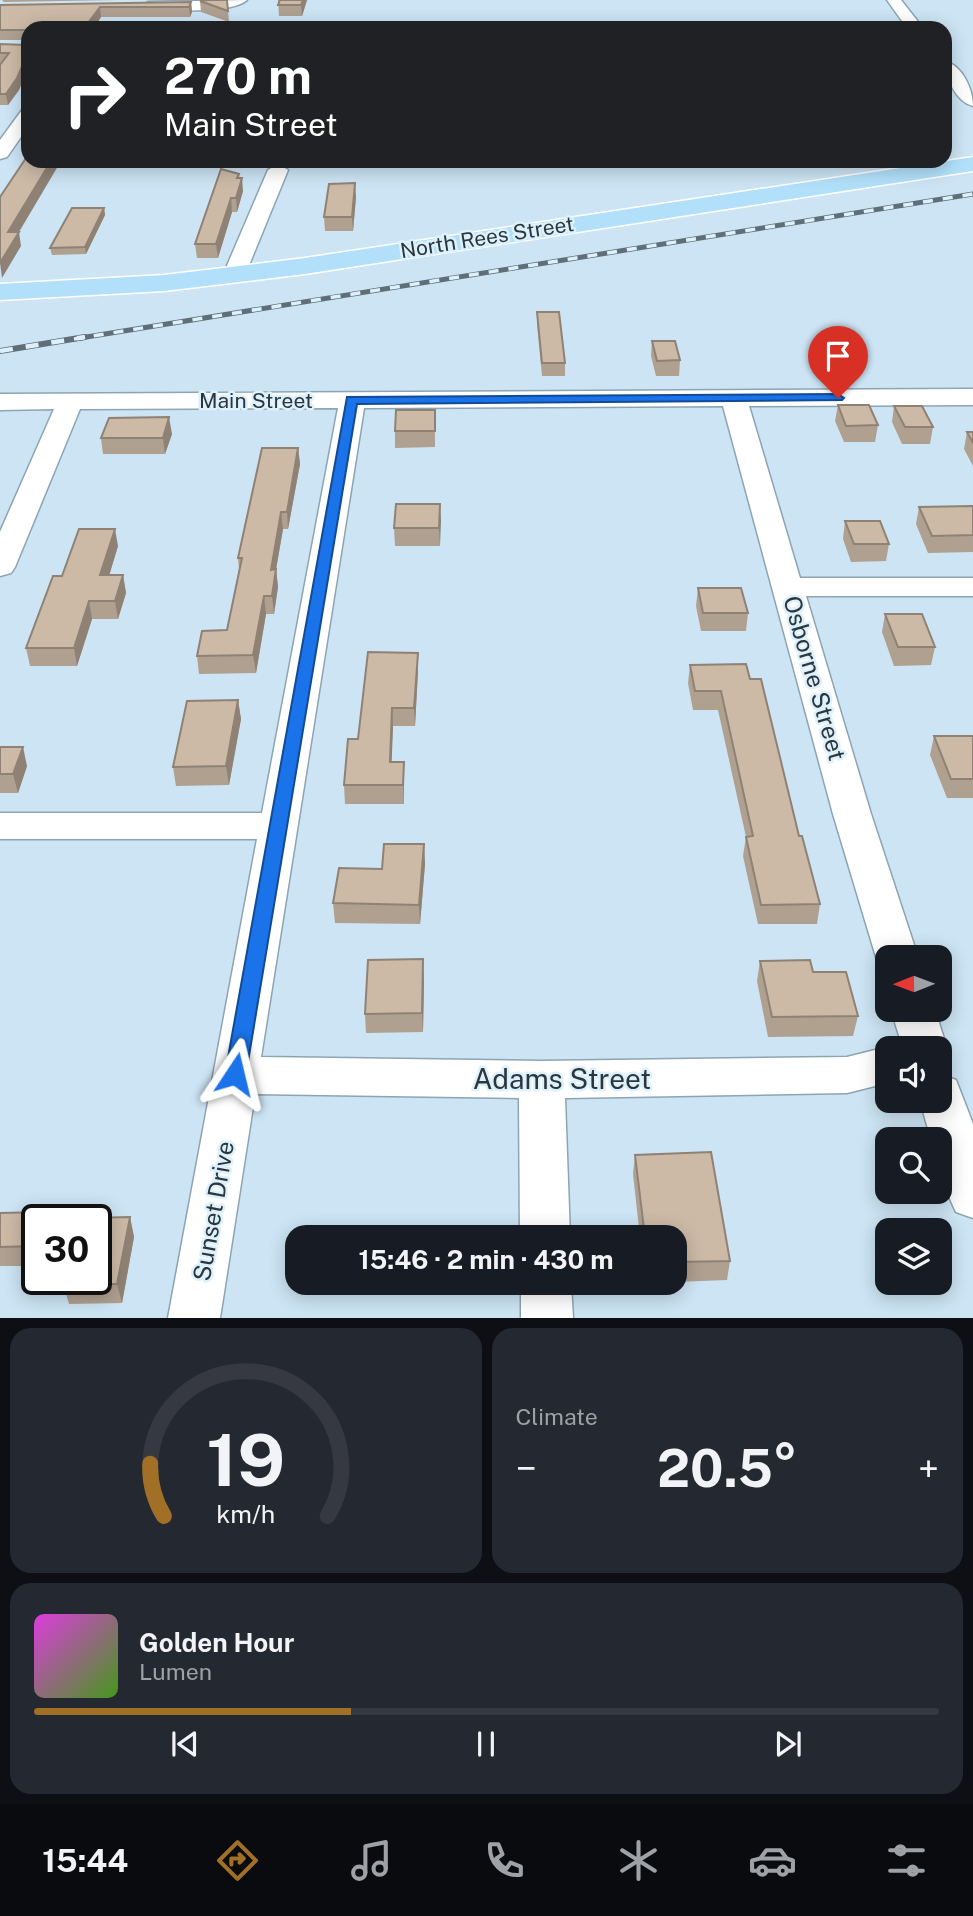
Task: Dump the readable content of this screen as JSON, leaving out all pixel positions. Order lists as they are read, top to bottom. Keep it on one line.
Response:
{"streets":{"main road":["North Rees Street"],"street":["Main Street","Osborne Street","Adams Street","Sunset Drive"]},"crossings":[["Main Street","Osborne Street"],["Main Street","Sunset Drive"],["Adams Street","Sunset Drive"]],"north":"left","page":{"turn":["270 m","Main Street"],"limit":"30","trip":"15:46 · 2 min · 430 m","tile":"Climate","heat":["−","20.5°","+"],"song":["Golden Hour","Lumen"],"tabs":"15:44","gauge":["19","km/h"]}}
